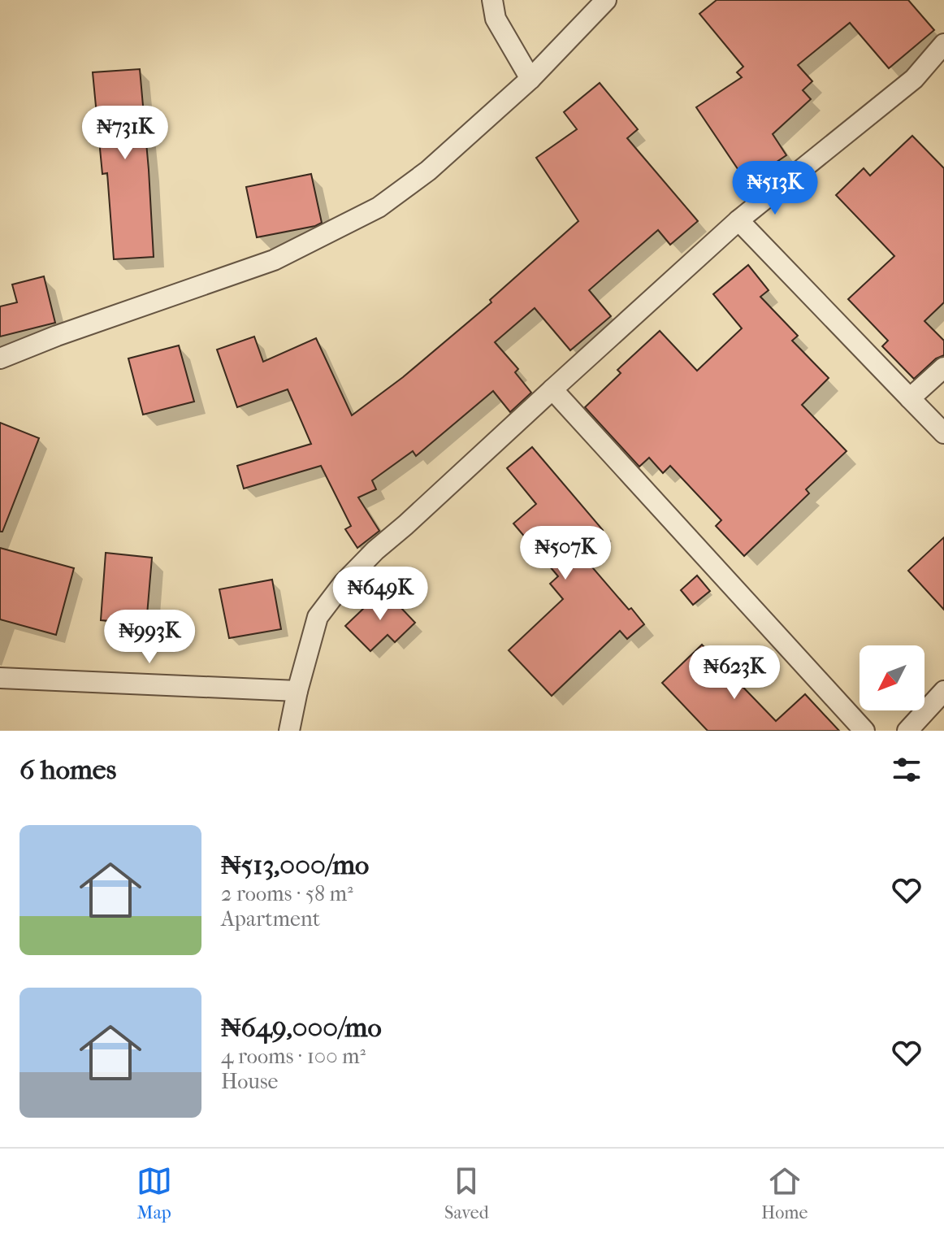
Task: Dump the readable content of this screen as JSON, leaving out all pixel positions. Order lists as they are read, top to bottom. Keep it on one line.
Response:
{"north":"bottom left","page":{"price":["₦731K","₦513K","₦507K","₦649K","₦993K","₦623K"],"heading":"6 homes","list":[{"name":"₦513,000/mo","note":"2 rooms · 58 m² · Apartment"},{"name":"₦649,000/mo","note":"4 rooms · 100 m² · House"}],"tabs":["Map","Saved","Home"]}}
